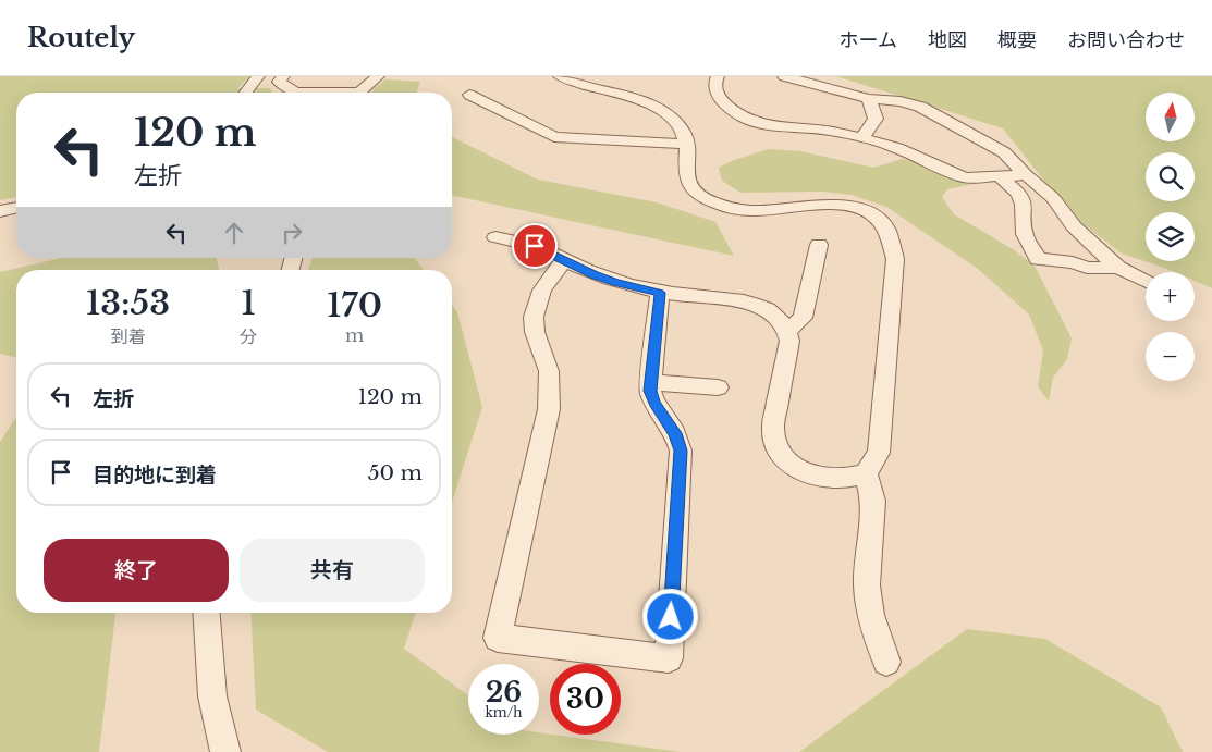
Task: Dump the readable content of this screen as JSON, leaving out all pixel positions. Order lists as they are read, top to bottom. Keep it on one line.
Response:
{"north":"top","page":{"header":"Routely","nav":["ホーム","地図","概要","お問い合わせ"],"map_buttons":["+","−"],"turn":["120 m","左折"],"eta":["13:53","到着","1","分","170","m"],"list":[{"name":"左折","value":"120 m"},{"name":"目的地に到着","value":"50 m"}],"buttons":["終了","共有"],"speed":"26 km/h","limit":"30"}}
